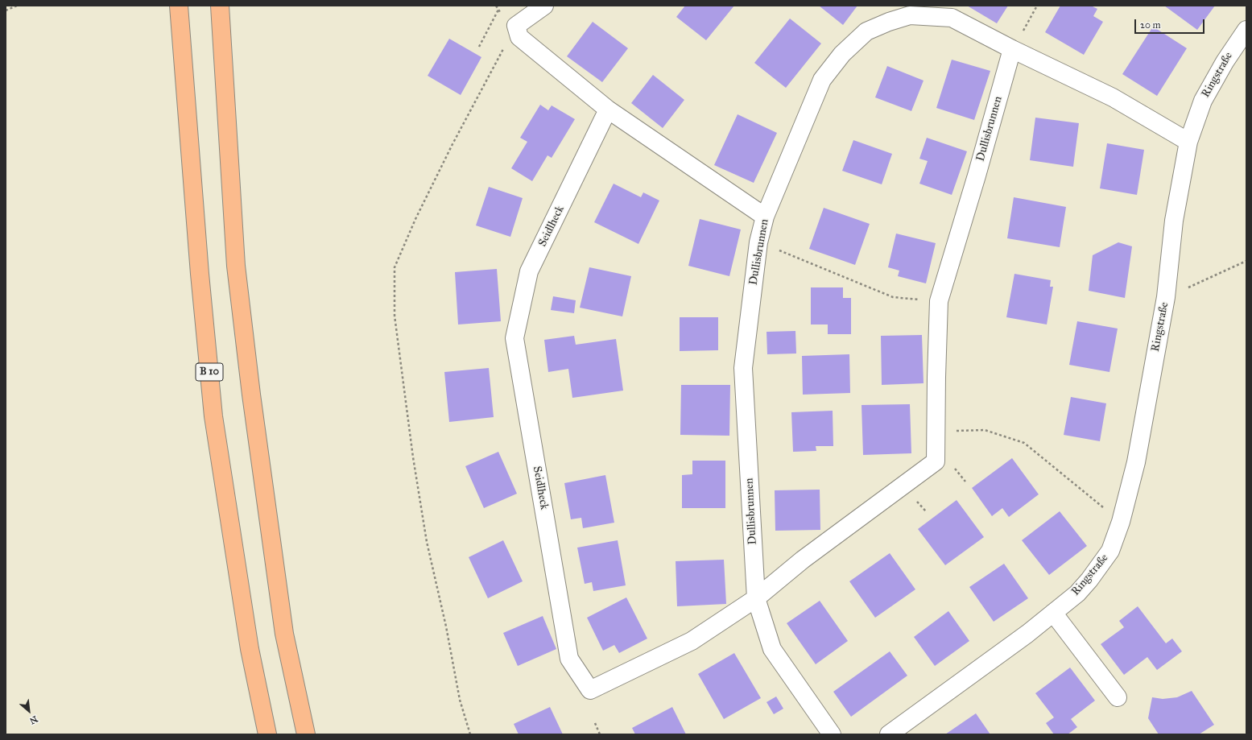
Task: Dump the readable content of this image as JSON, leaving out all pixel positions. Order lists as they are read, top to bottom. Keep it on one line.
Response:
{"streets":{"highway":["B 10"],"street":["Ringstraße","Dullisbrunnen","Seidlheck"]},"crossings":[["Ringstraße","Dullisbrunnen"],["Dullisbrunnen","Seidlheck"]],"scale_bar":"20 m","north":"bottom right"}
